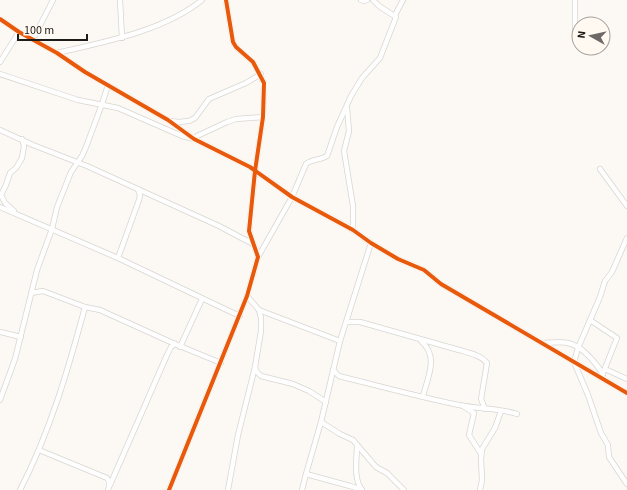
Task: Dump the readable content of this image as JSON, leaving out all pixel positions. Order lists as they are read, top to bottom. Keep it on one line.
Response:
{"scale_bar":"100 m","north":"left"}
